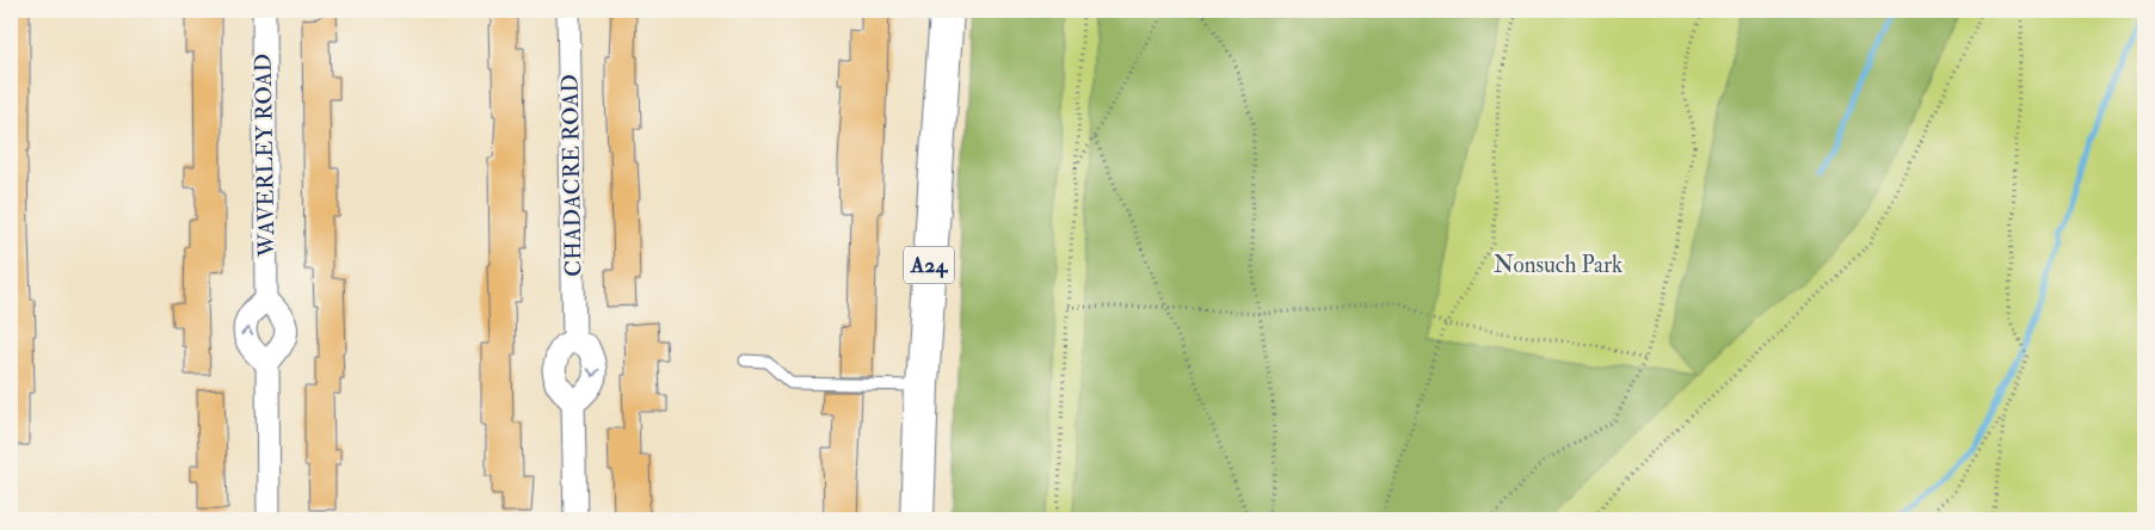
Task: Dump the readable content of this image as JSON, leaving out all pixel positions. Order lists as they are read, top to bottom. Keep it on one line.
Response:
{"streets":{"highway":["A24"],"street":["WAVERLEY ROAD","CHADACRE ROAD"]},"parks":["Nonsuch Park"]}
